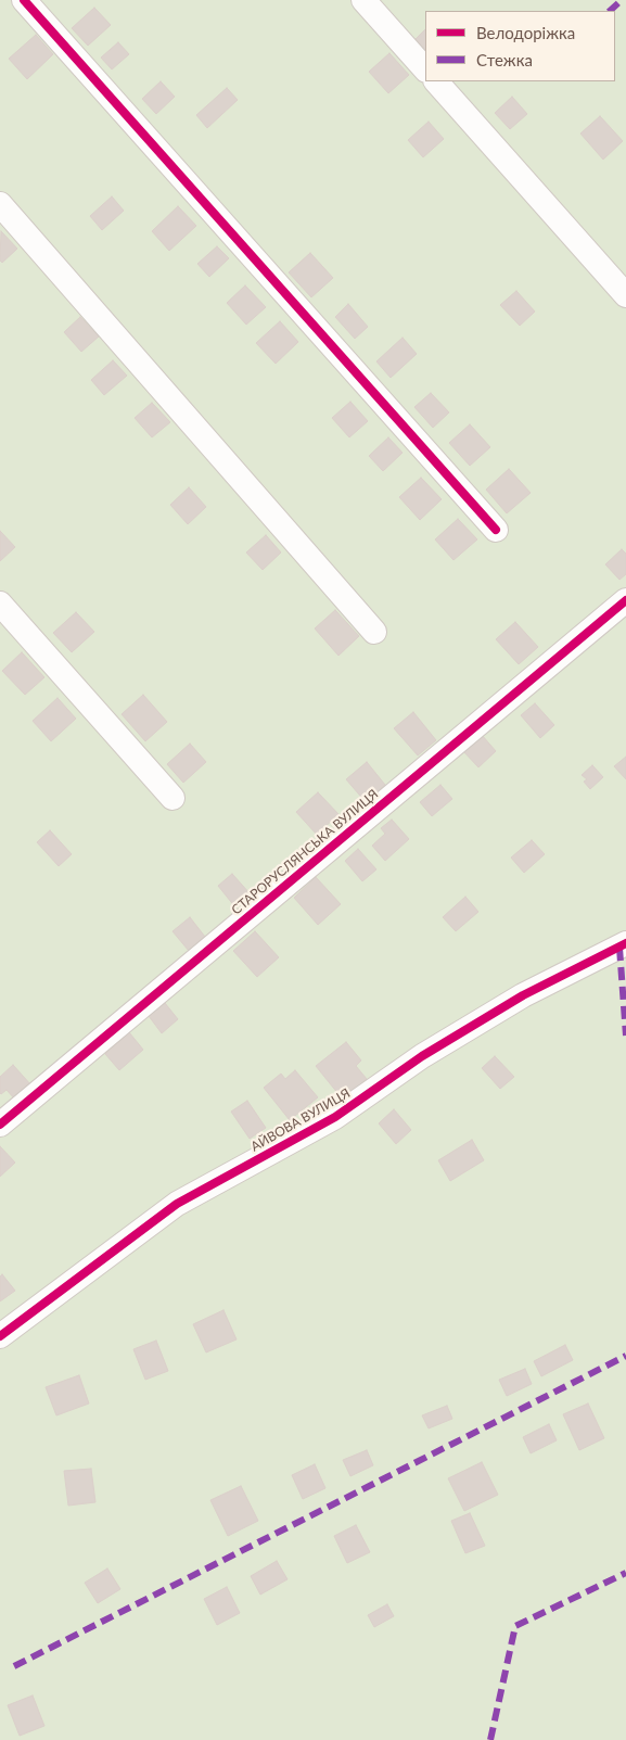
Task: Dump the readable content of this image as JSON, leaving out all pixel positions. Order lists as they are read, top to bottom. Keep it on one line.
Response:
{"streets":{"street":["СТАРОРУСЛЯНСЬКА ВУЛИЦЯ","АЙВОВА ВУЛИЦЯ"]},"legend":["Велодоріжка","Стежка"]}
